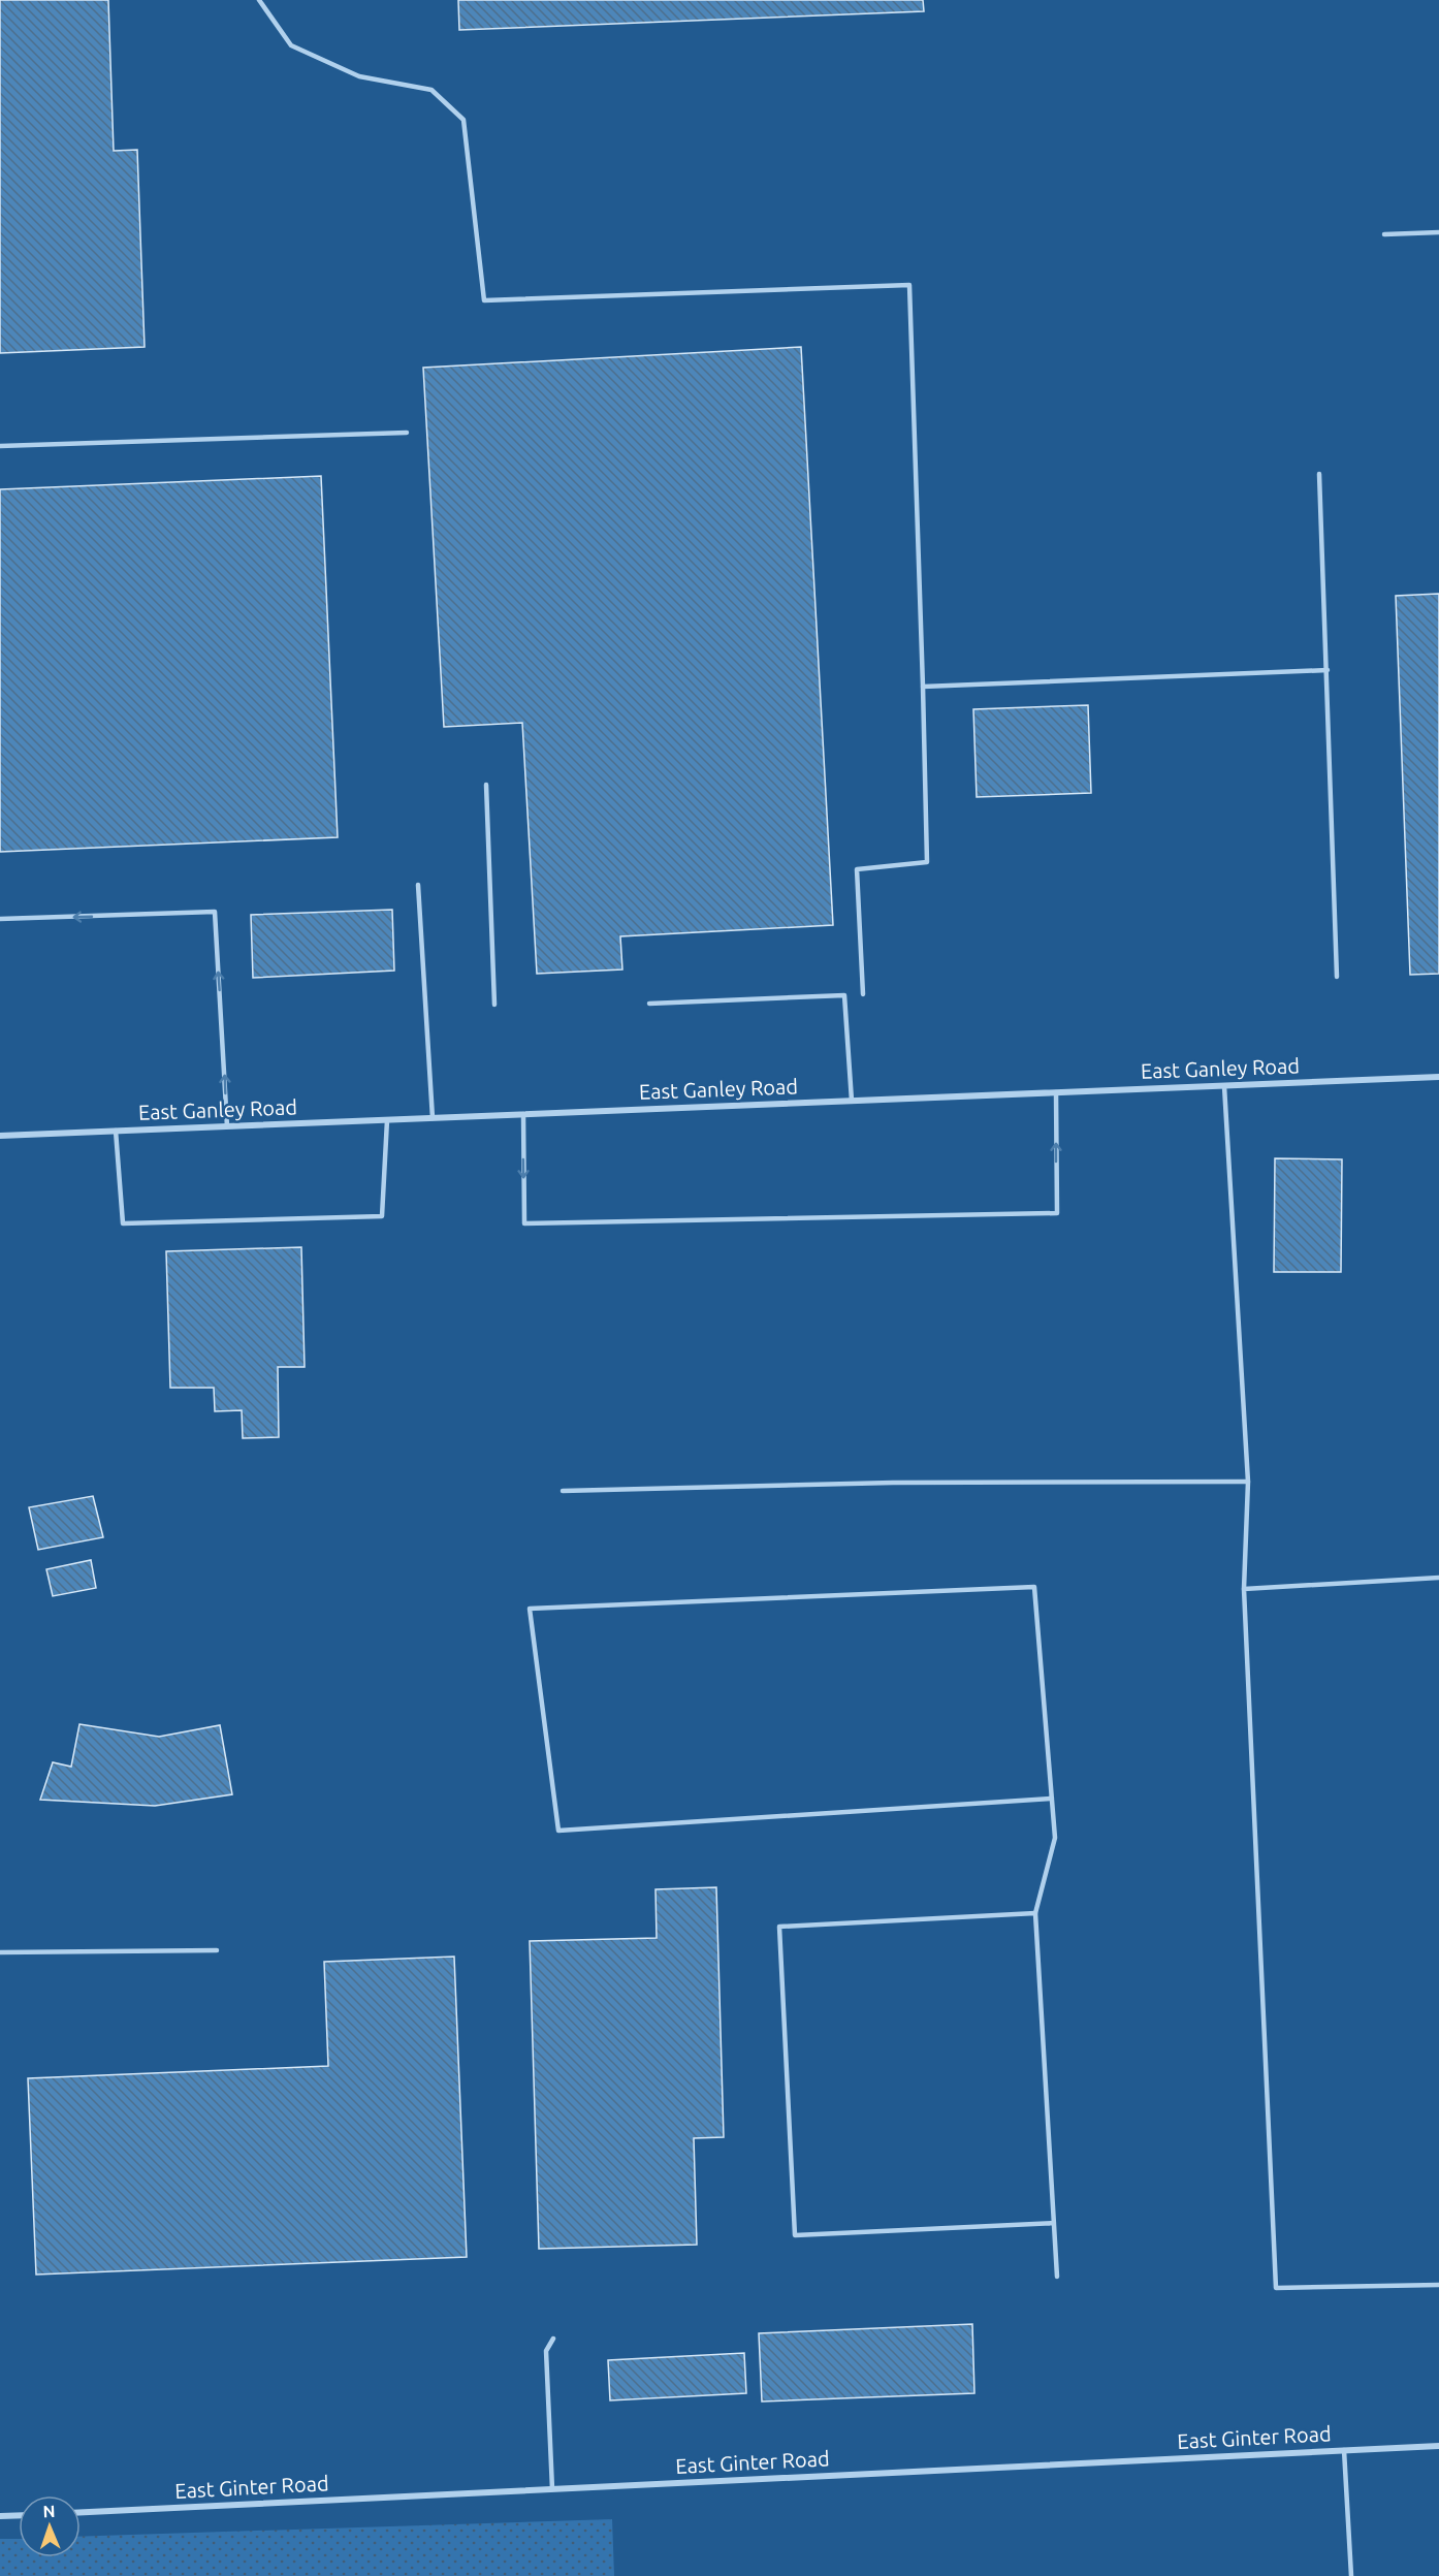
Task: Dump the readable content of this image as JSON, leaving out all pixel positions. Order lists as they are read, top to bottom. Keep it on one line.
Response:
{"streets":{"street":["East Ganley Road","East Ginter Road"]},"north":"top"}
